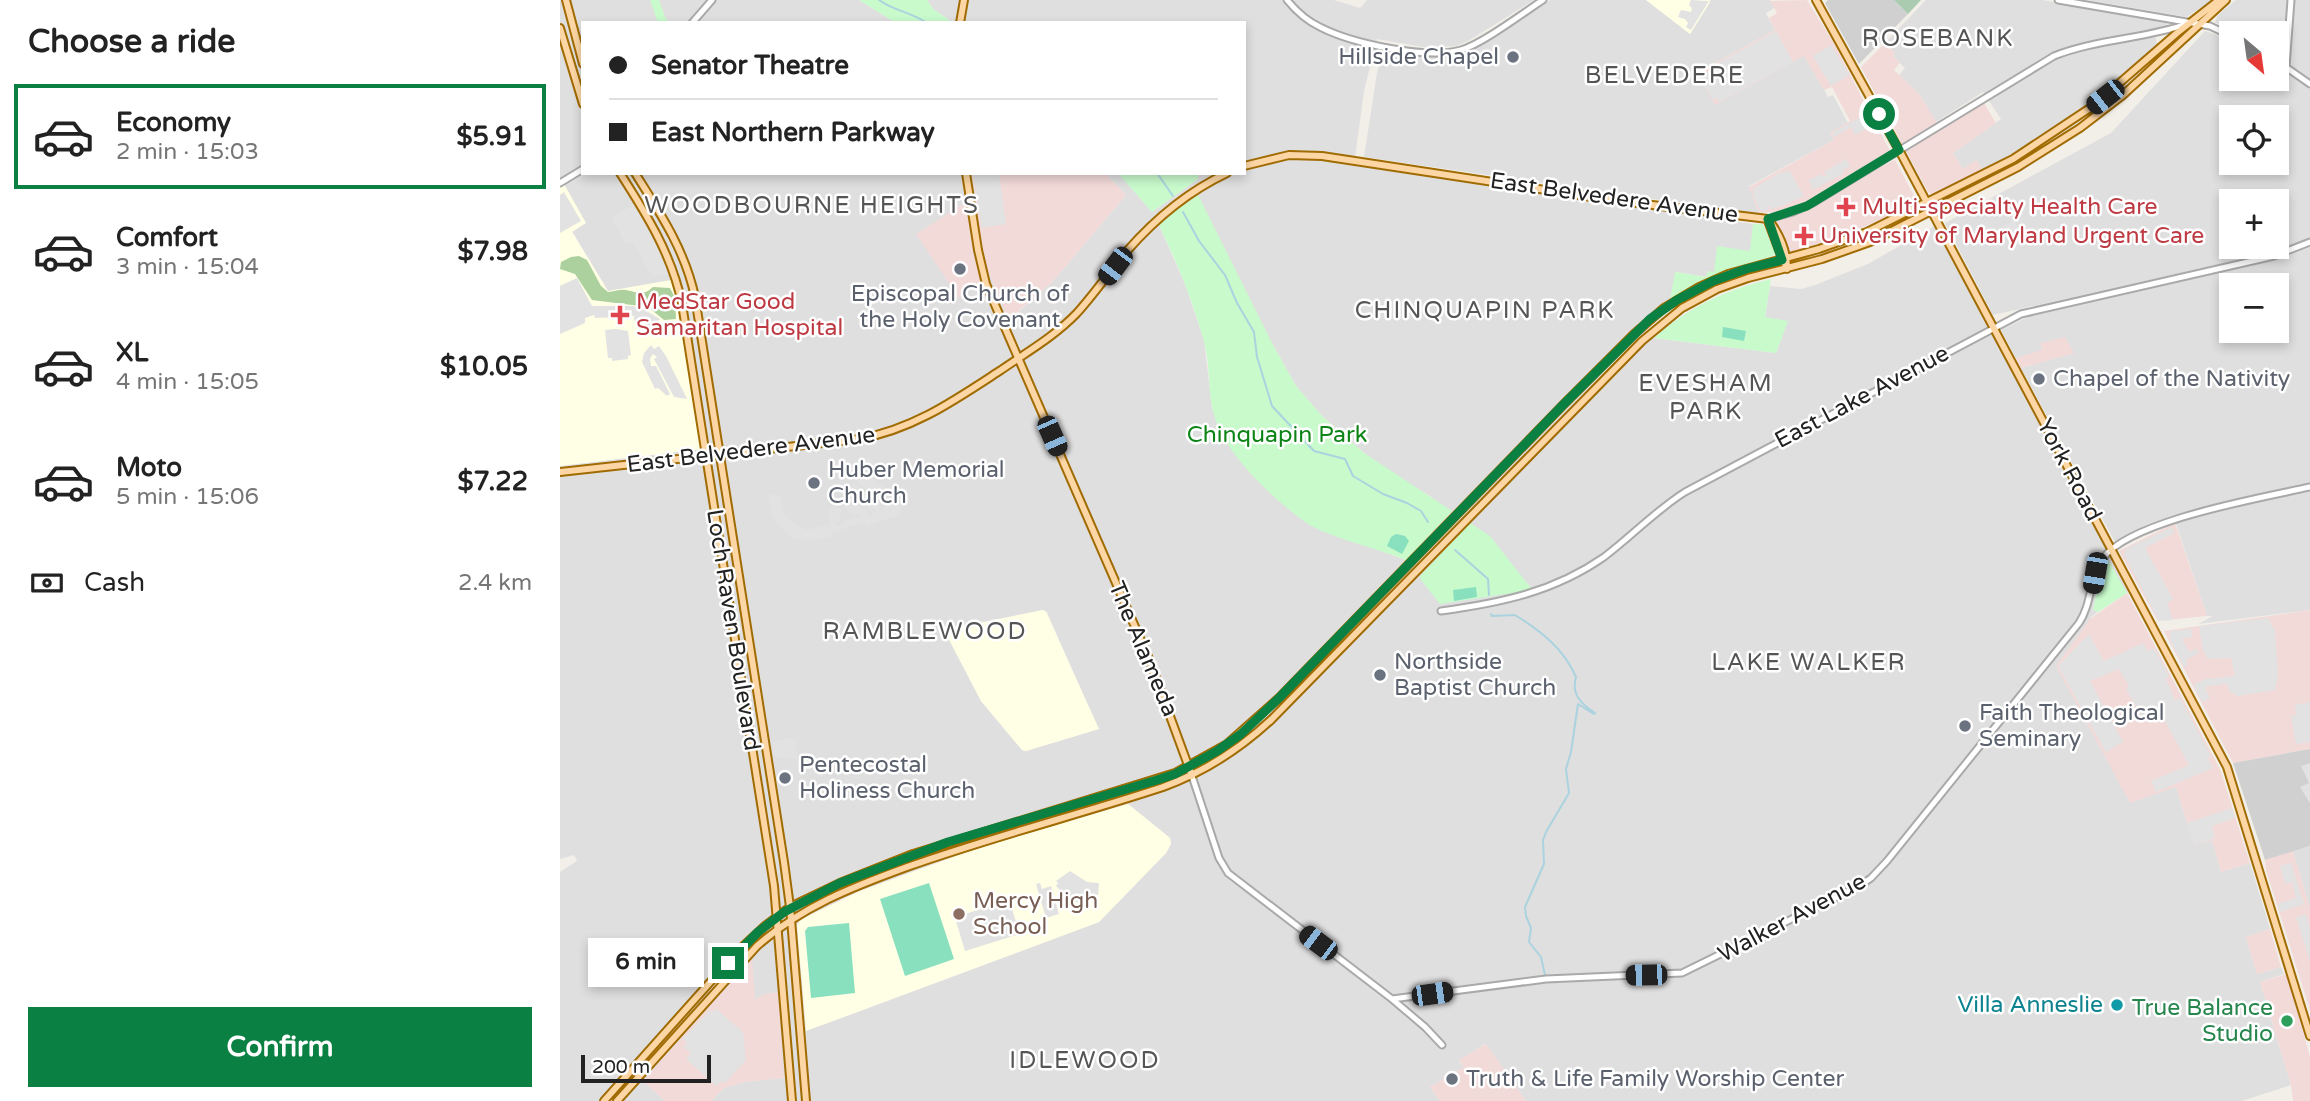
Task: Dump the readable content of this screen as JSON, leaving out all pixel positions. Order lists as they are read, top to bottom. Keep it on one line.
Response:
{"streets":{"main road":["East Belvedere Avenue","York Road","Loch Raven Boulevard","The Alameda"],"street":["East Lake Avenue","Walker Avenue"]},"crossings":[["East Belvedere Avenue","York Road"],["East Belvedere Avenue","Loch Raven Boulevard"],["East Belvedere Avenue","The Alameda"],["East Lake Avenue","York Road"],["York Road","Walker Avenue"],["The Alameda","Walker Avenue"]],"districts":["ROSEBANK","BELVEDERE","WOODBOURNE HEIGHTS","CHINQUAPIN PARK","EVESHAM PARK","RAMBLEWOOD","LAKE WALKER","IDLEWOOD"],"parks":["Chinquapin Park"],"places":{"other":["Hillside Chapel","Episcopal Church of the Holy Covenant","Chapel of the Nativity","Huber Memorial Church","Northside Baptist Church","Faith Theological Seminary","Pentecostal Holiness Church","Mercy High School","Villa Anneslie","True Balance Studio","Truth & Life Family Worship Center"],"health":["Multi-specialty Health Care","University of Maryland Urgent Care","MedStar Good Samaritan Hospital"]},"scale_bar":"200 m","north":"bottom right","page":{"heading":"Choose a ride","map_buttons":["+","−"],"banner":["Senator Theatre","East Northern Parkway"],"list":[{"name":"Economy","note":"2 min · 15:03","value":"$5.91"},{"name":"Comfort","note":"3 min · 15:04","value":"$7.98"},{"name":"XL","note":"4 min · 15:05","value":"$10.05"},{"name":"Moto","note":"5 min · 15:06","value":"$7.22"}],"pay":["Cash","2.4 km"],"bubble":"6 min","buttons":"Confirm","scale":"200 m"}}
